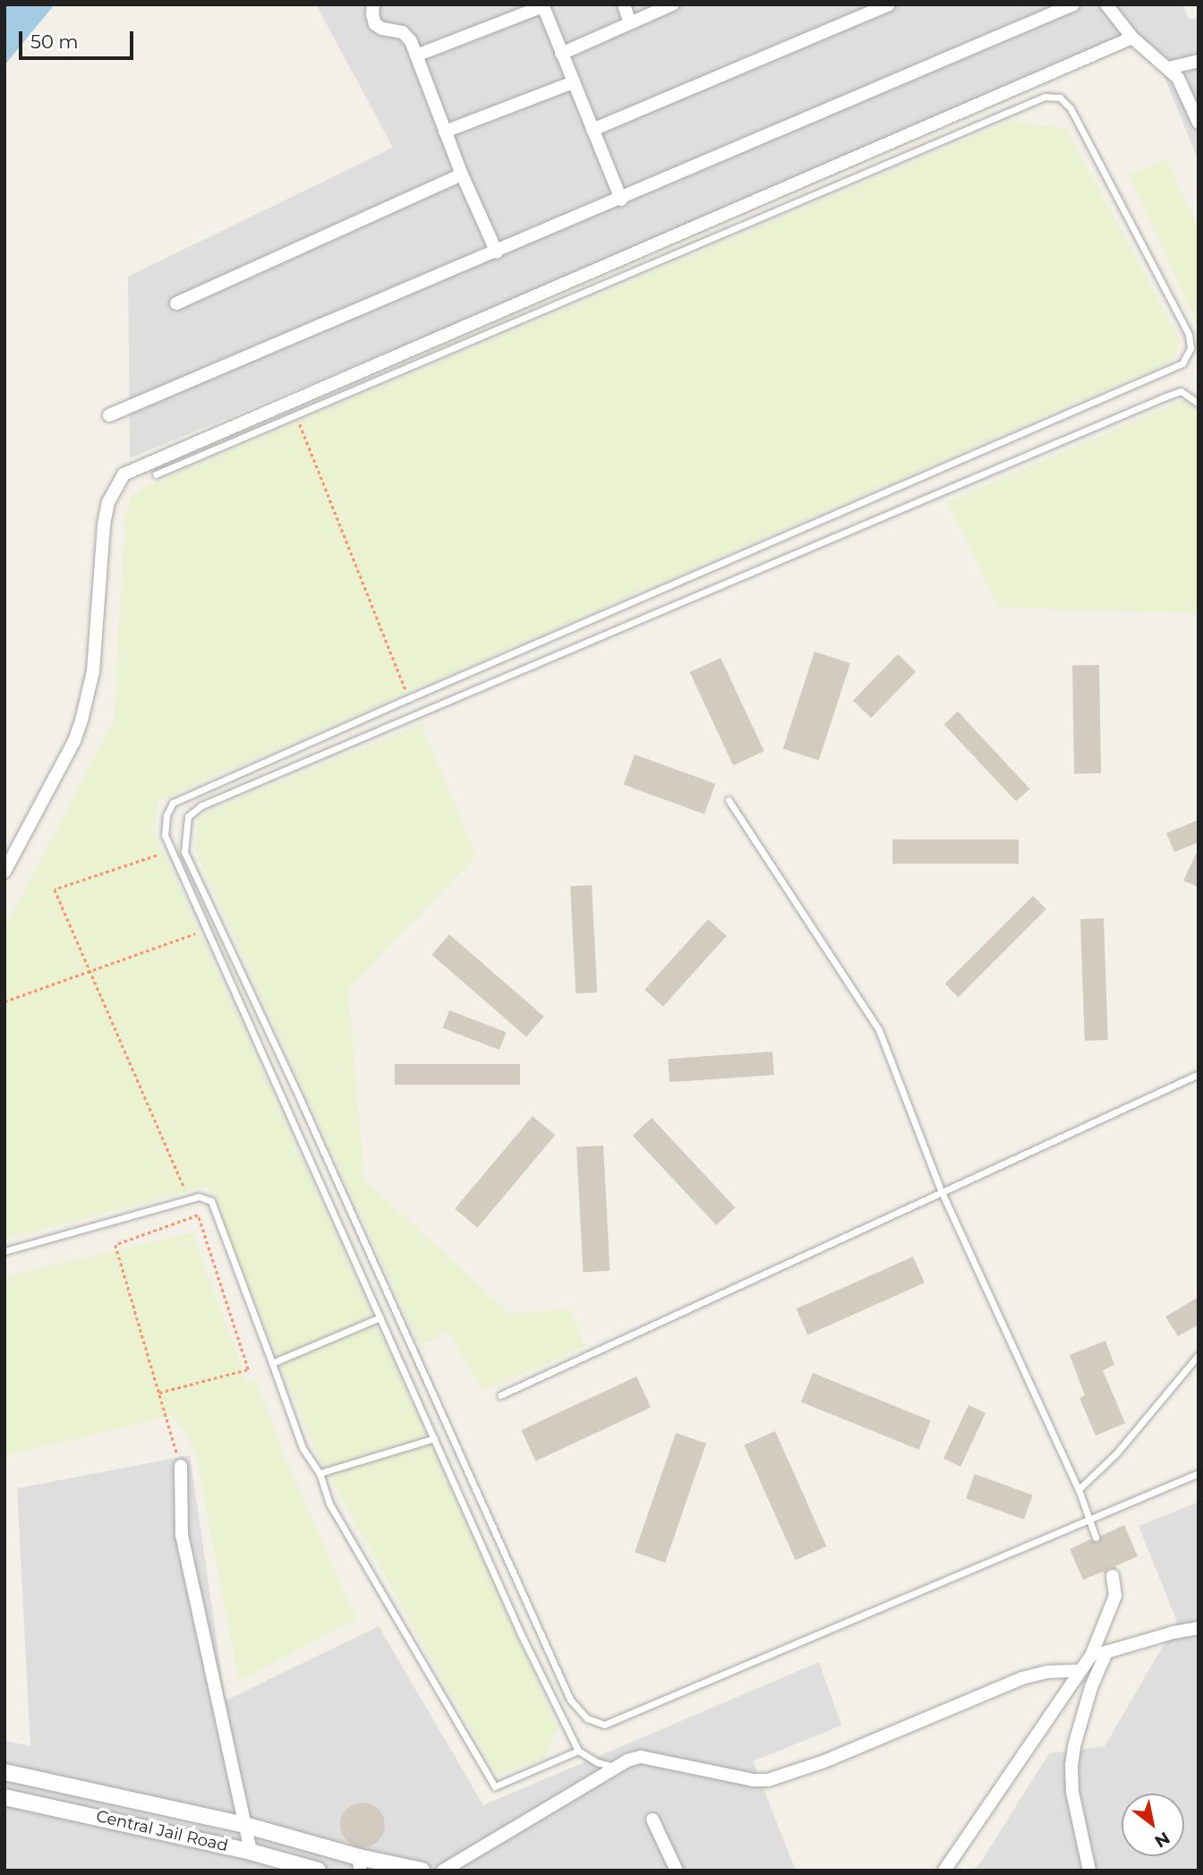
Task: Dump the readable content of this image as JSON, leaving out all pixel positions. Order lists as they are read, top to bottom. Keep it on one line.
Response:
{"streets":{"street":["Central Jail Road"]},"scale_bar":"50 m","north":"bottom right"}
